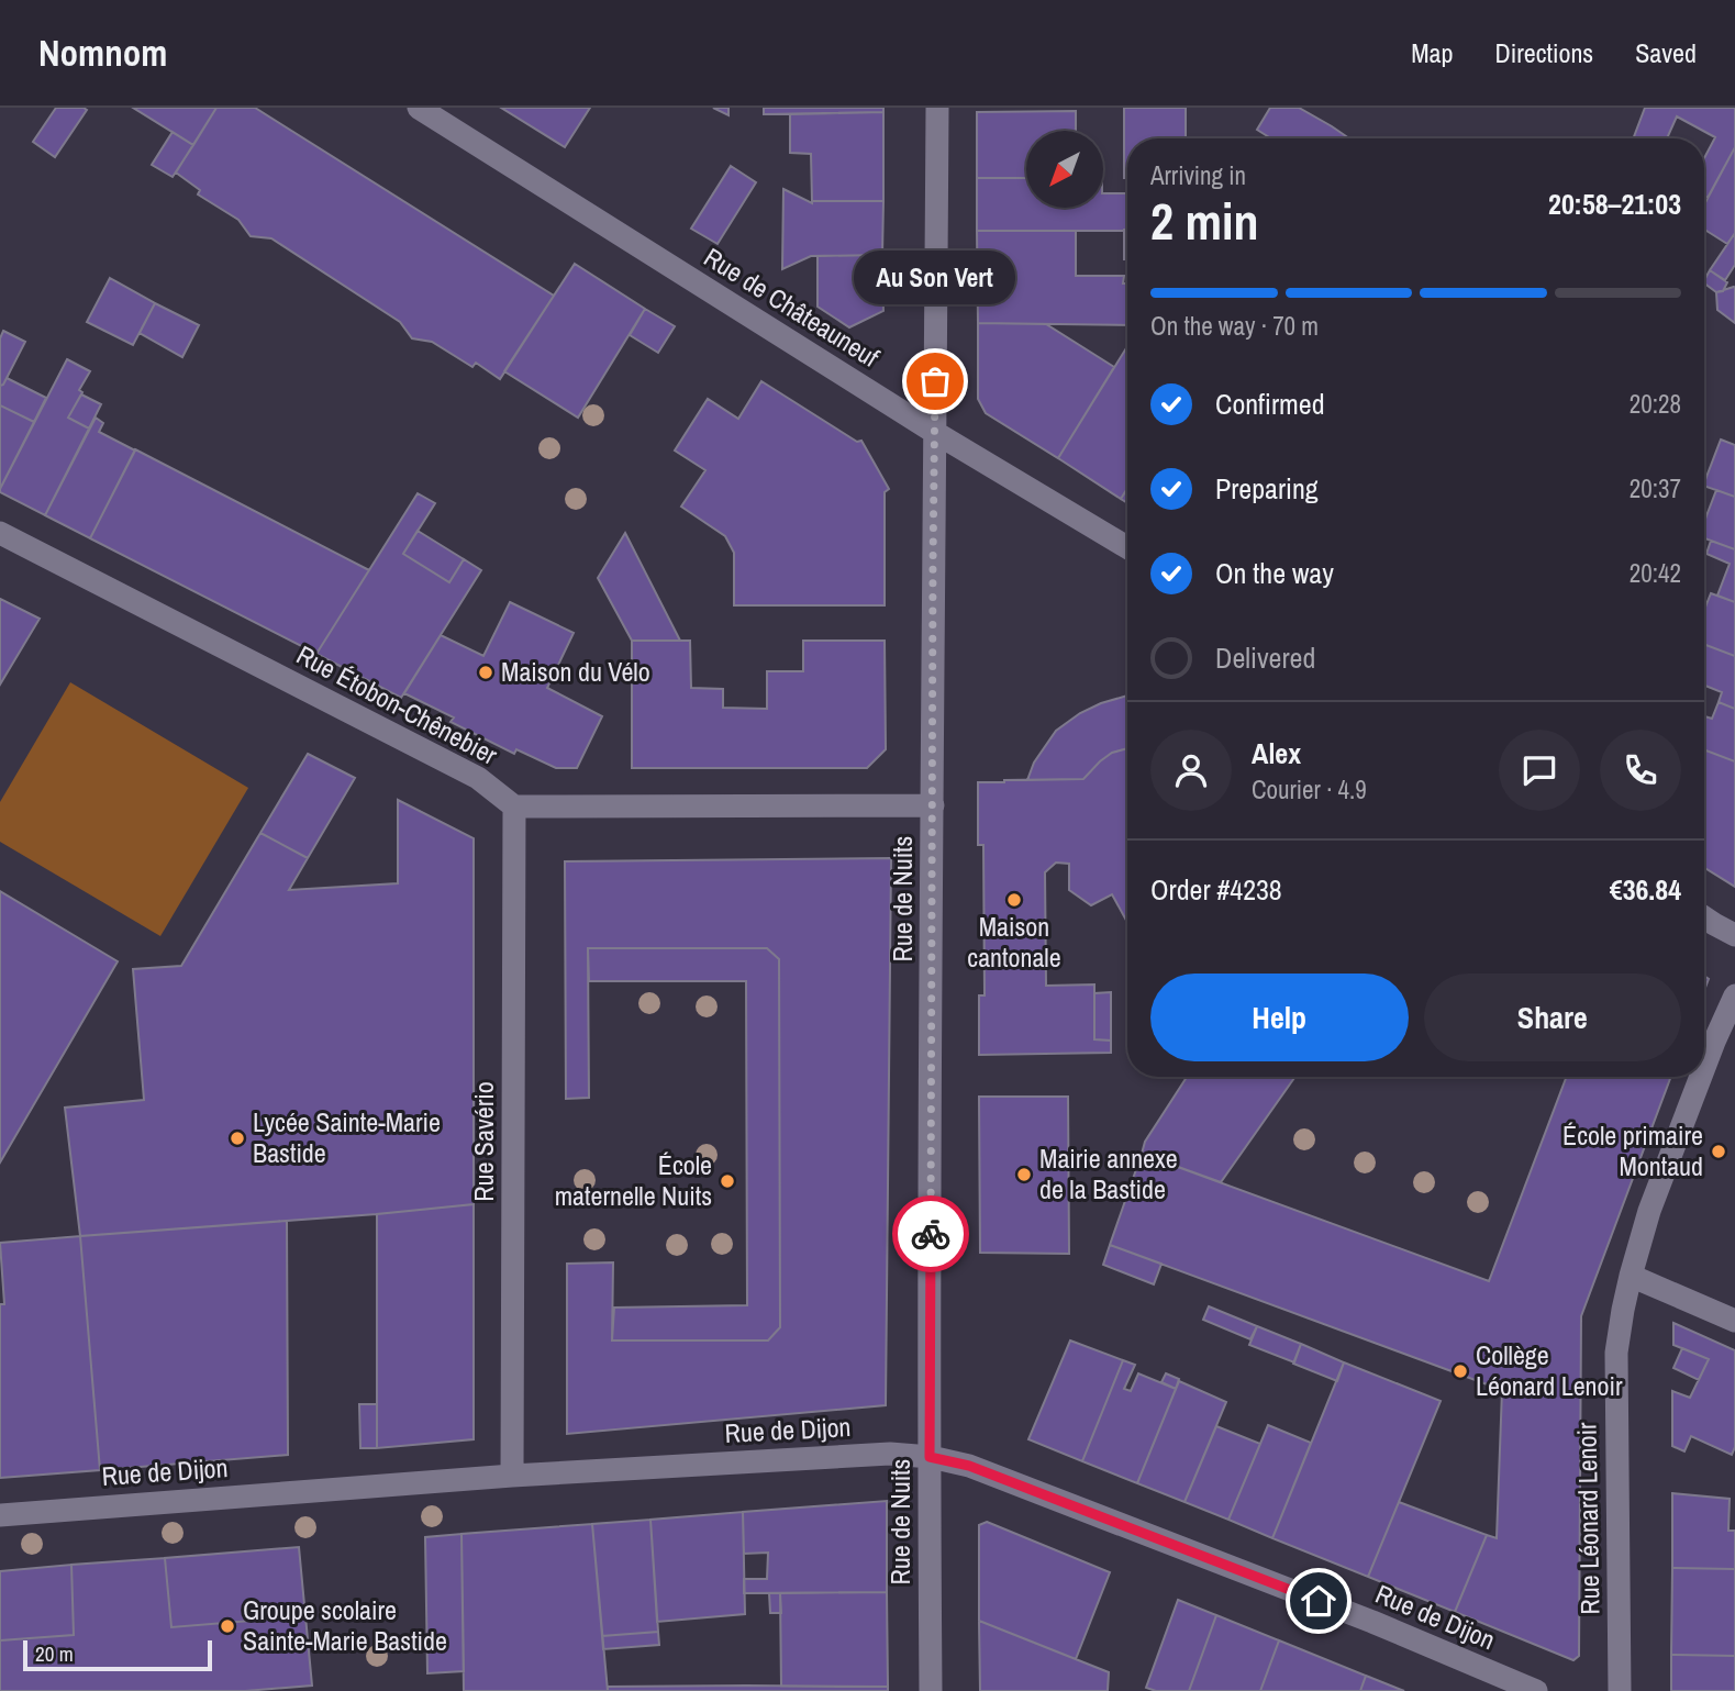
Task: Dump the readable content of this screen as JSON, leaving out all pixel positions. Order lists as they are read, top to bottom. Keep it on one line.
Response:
{"streets":{"street":["Rue de Châteauneuf","Rue Étobon-Chênebier","Rue de Nuits","Rue Savério","Rue de Dijon","Rue Léonard Lenoir"]},"crossings":[["Rue de Châteauneuf","Rue de Nuits"],["Rue Étobon-Chênebier","Rue Savério"],["Rue de Nuits","Rue de Dijon"],["Rue Savério","Rue de Dijon"]],"places":["Au Son Vert","Maison du Vélo","Maison cantonale","Lycée Sainte-Marie Bastide","École primaire Montaud","Mairie annexe de la Bastide","École maternelle Nuits","Collège Léonard Lenoir","Groupe scolaire Sainte-Marie Bastide"],"scale_bar":"20 m","north":"bottom left","page":{"header":"Nomnom","nav":["Map","Directions","Saved"],"heading":["2 min","Arriving in","20:58–21:03"],"panel":["Alex","Courier · 4.9","Order #4238","€36.84"],"bubble":"Au Son Vert","bar":"On the way · 70 m","list":[["Confirmed","20:28"],["Preparing","20:37"],["On the way","20:42"],"Delivered"],"buttons":["Help","Share"],"scale":"20 m"}}
